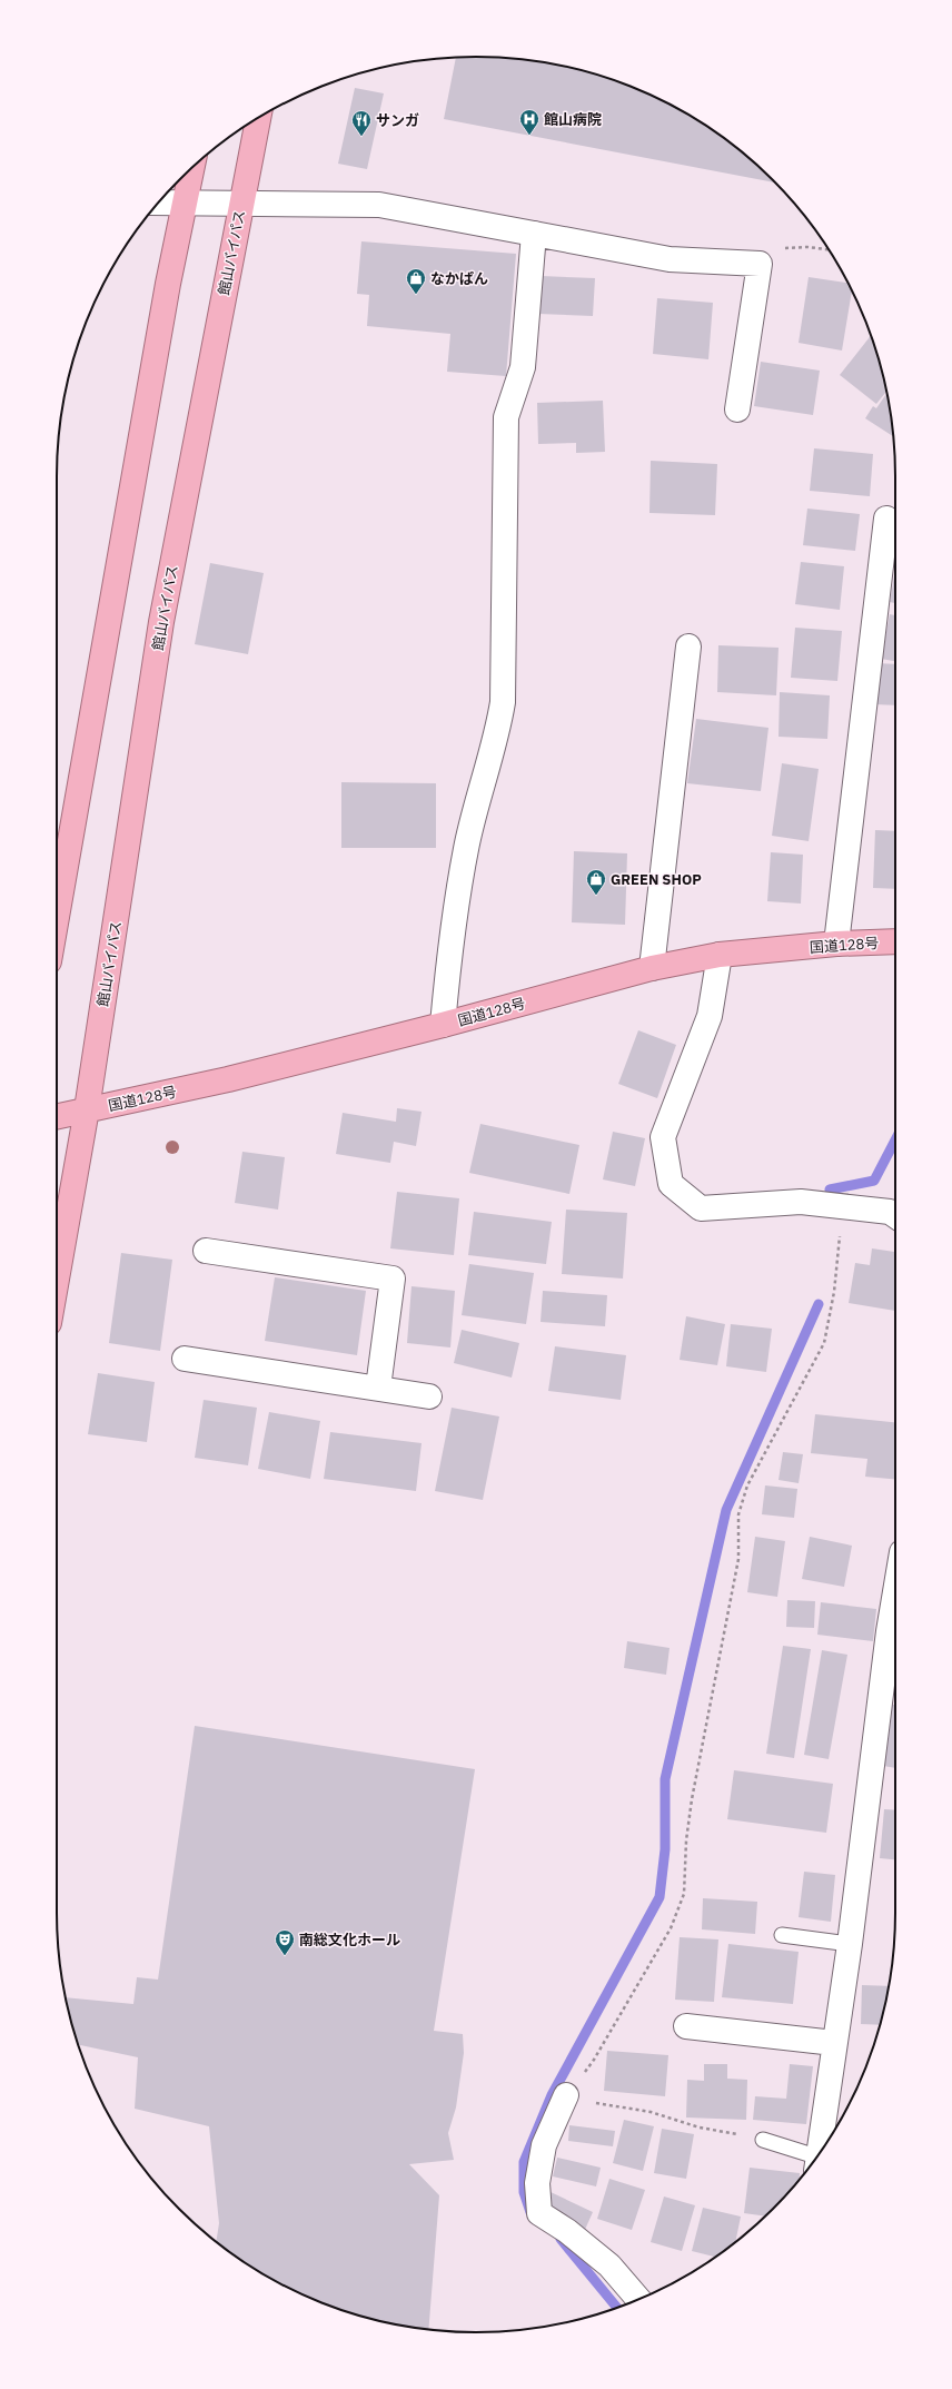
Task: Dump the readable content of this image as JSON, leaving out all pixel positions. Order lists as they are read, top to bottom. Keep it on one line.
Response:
{"streets":{"highway":["館山バイパス","国道128号"]},"crossings":[["館山バイパス","国道128号"]],"places":{"hospital":["館山病院"],"restaurant":["サンガ"],"shop":["なかぱん","GREEN SHOP"],"theatre":["南総文化ホール"]}}
